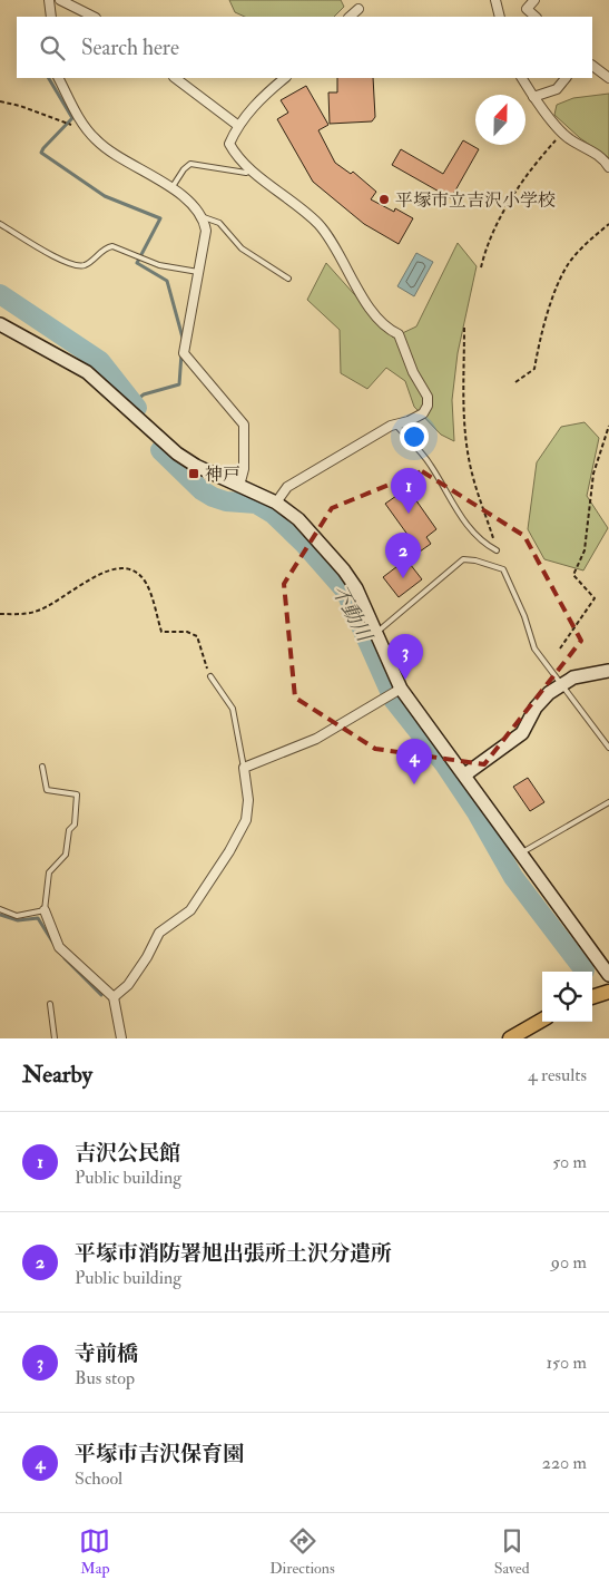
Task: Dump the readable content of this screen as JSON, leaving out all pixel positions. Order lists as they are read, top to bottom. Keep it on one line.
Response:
{"water":["不動川"],"places":{"other":["平塚市立吉沢小学校"],"transit":["神戸"]},"north":"top","page":{"search":"Search here","pins":["1","2","3","4"],"heading":["Nearby","4 results"],"list":[{"mark":"1","name":"吉沢公民館","note":"Public building","value":"50 m"},{"mark":"2","name":"平塚市消防署旭出張所土沢分遣所","note":"Public building","value":"90 m"},{"mark":"3","name":"寺前橋","note":"Bus stop","value":"150 m"},{"mark":"4","name":"平塚市吉沢保育園","note":"School","value":"220 m"}],"nav":["Map","Directions","Saved"]}}
